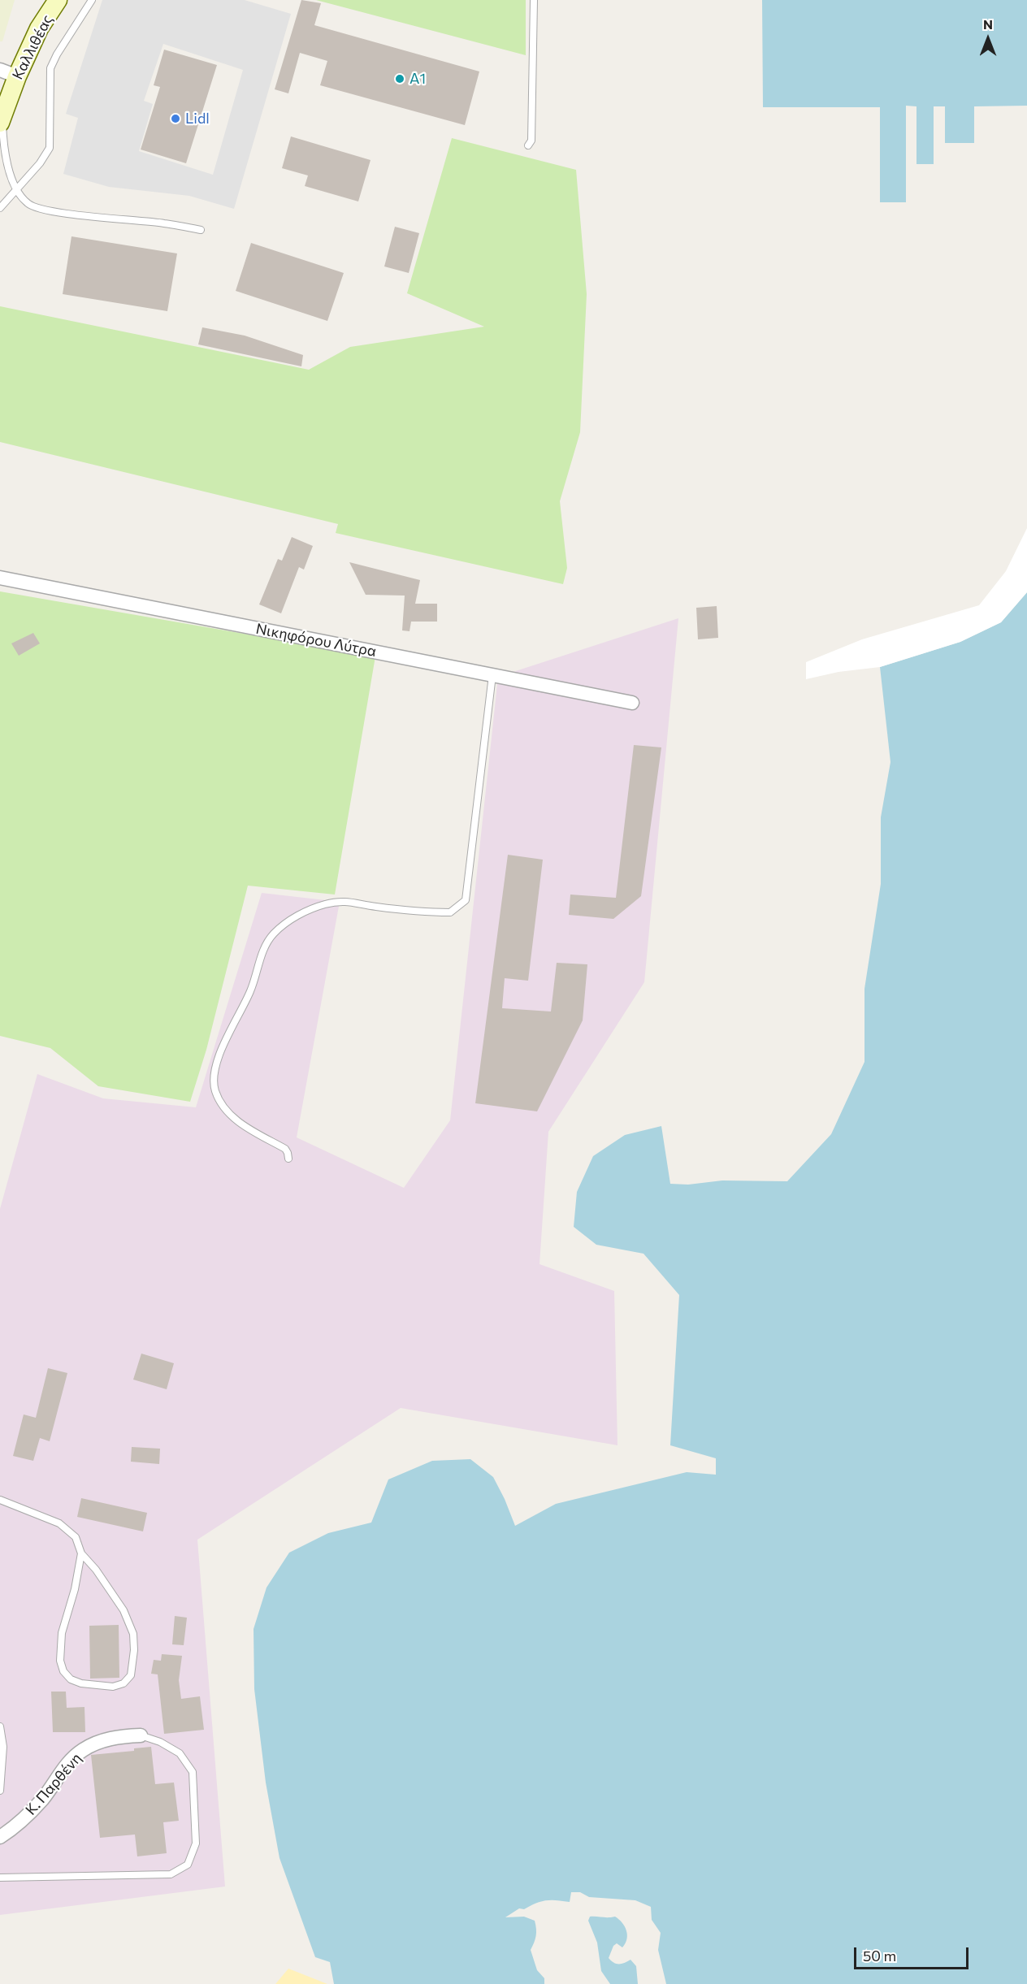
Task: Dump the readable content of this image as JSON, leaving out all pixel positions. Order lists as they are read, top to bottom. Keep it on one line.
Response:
{"streets":{"main road":["Καλλιθέας"],"street":["Νικηφόρου Λύτρα","Κ. Παρθένη"]},"places":["A1","Lidl"],"scale_bar":"50 m","north":"top"}
